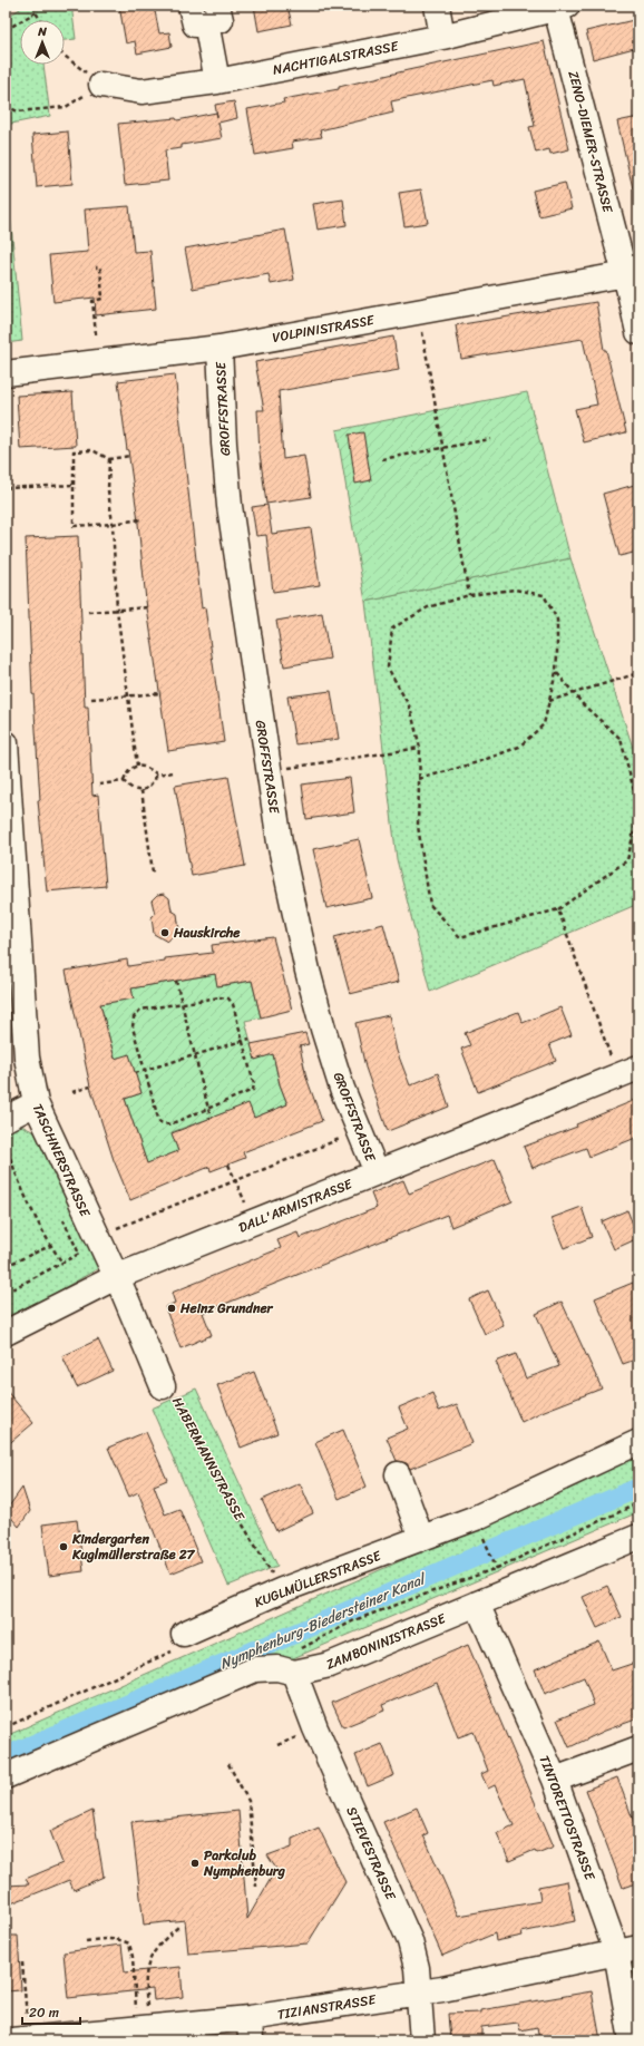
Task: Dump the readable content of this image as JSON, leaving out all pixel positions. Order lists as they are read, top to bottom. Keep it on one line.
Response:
{"streets":{"street":["NACHTIGALSTRASSE","ZENO-DIEMER-STRASSE","VOLPINISTRASSE","GROFFSTRASSE","TASCHNERSTRASSE","DALL'ARMISTRASSE","HABERMANNSTRASSE","KUGLMÜLLERSTRASSE","ZAMBONINISTRASSE","TINTORETTOSTRASSE","STIEVESTRASSE","TIZIANSTRASSE"]},"crossings":[["NACHTIGALSTRASSE","ZENO-DIEMER-STRASSE"],["ZENO-DIEMER-STRASSE","VOLPINISTRASSE"],["VOLPINISTRASSE","GROFFSTRASSE"],["GROFFSTRASSE","DALL'ARMISTRASSE"],["TASCHNERSTRASSE","DALL'ARMISTRASSE"],["TASCHNERSTRASSE","HABERMANNSTRASSE"],["DALL'ARMISTRASSE","HABERMANNSTRASSE"],["HABERMANNSTRASSE","KUGLMÜLLERSTRASSE"],["ZAMBONINISTRASSE","TINTORETTOSTRASSE"],["ZAMBONINISTRASSE","STIEVESTRASSE"],["TINTORETTOSTRASSE","TIZIANSTRASSE"],["STIEVESTRASSE","TIZIANSTRASSE"]],"water":["Nymphenburg-Biedersteiner Kanal"],"places":["Hauskirche","Heinz Grundner","Kindergarten Kuglmüllerstraße 27","Parkclub Nymphenburg"],"scale_bar":"20 m","north":"top"}
